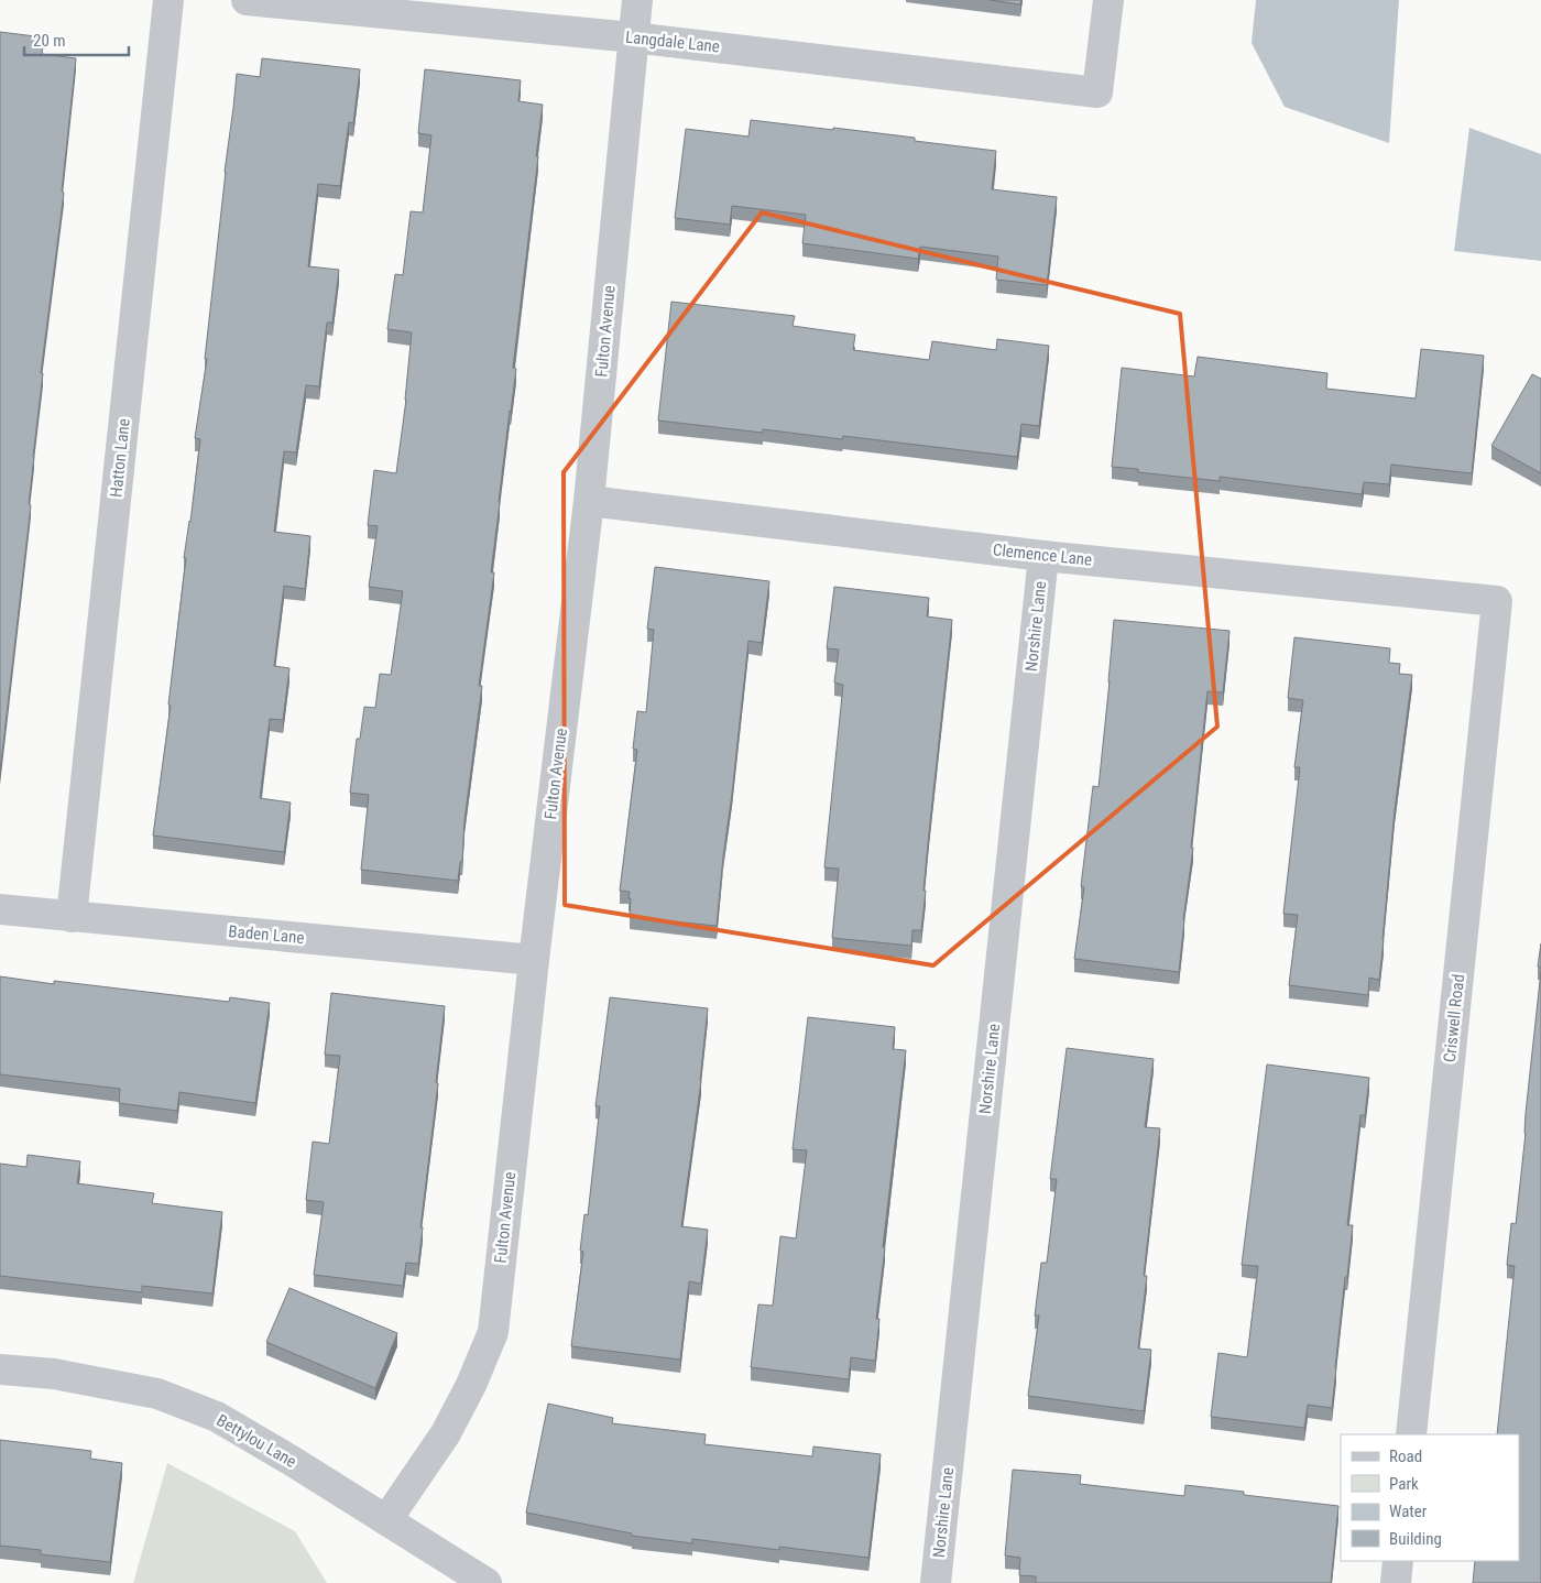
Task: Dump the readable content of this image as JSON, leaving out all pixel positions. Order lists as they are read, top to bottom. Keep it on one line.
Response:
{"streets":{"street":["Langdale Lane","Fulton Avenue","Hatton Lane","Clemence Lane","Norshire Lane","Baden Lane","Criswell Road","Bettylou Lane"]},"crossings":[["Langdale Lane","Fulton Avenue"],["Fulton Avenue","Clemence Lane"],["Fulton Avenue","Baden Lane"],["Fulton Avenue","Bettylou Lane"],["Hatton Lane","Baden Lane"],["Clemence Lane","Norshire Lane"],["Clemence Lane","Criswell Road"]],"legend":["Road","Park","Water","Building"],"scale_bar":"20 m"}
